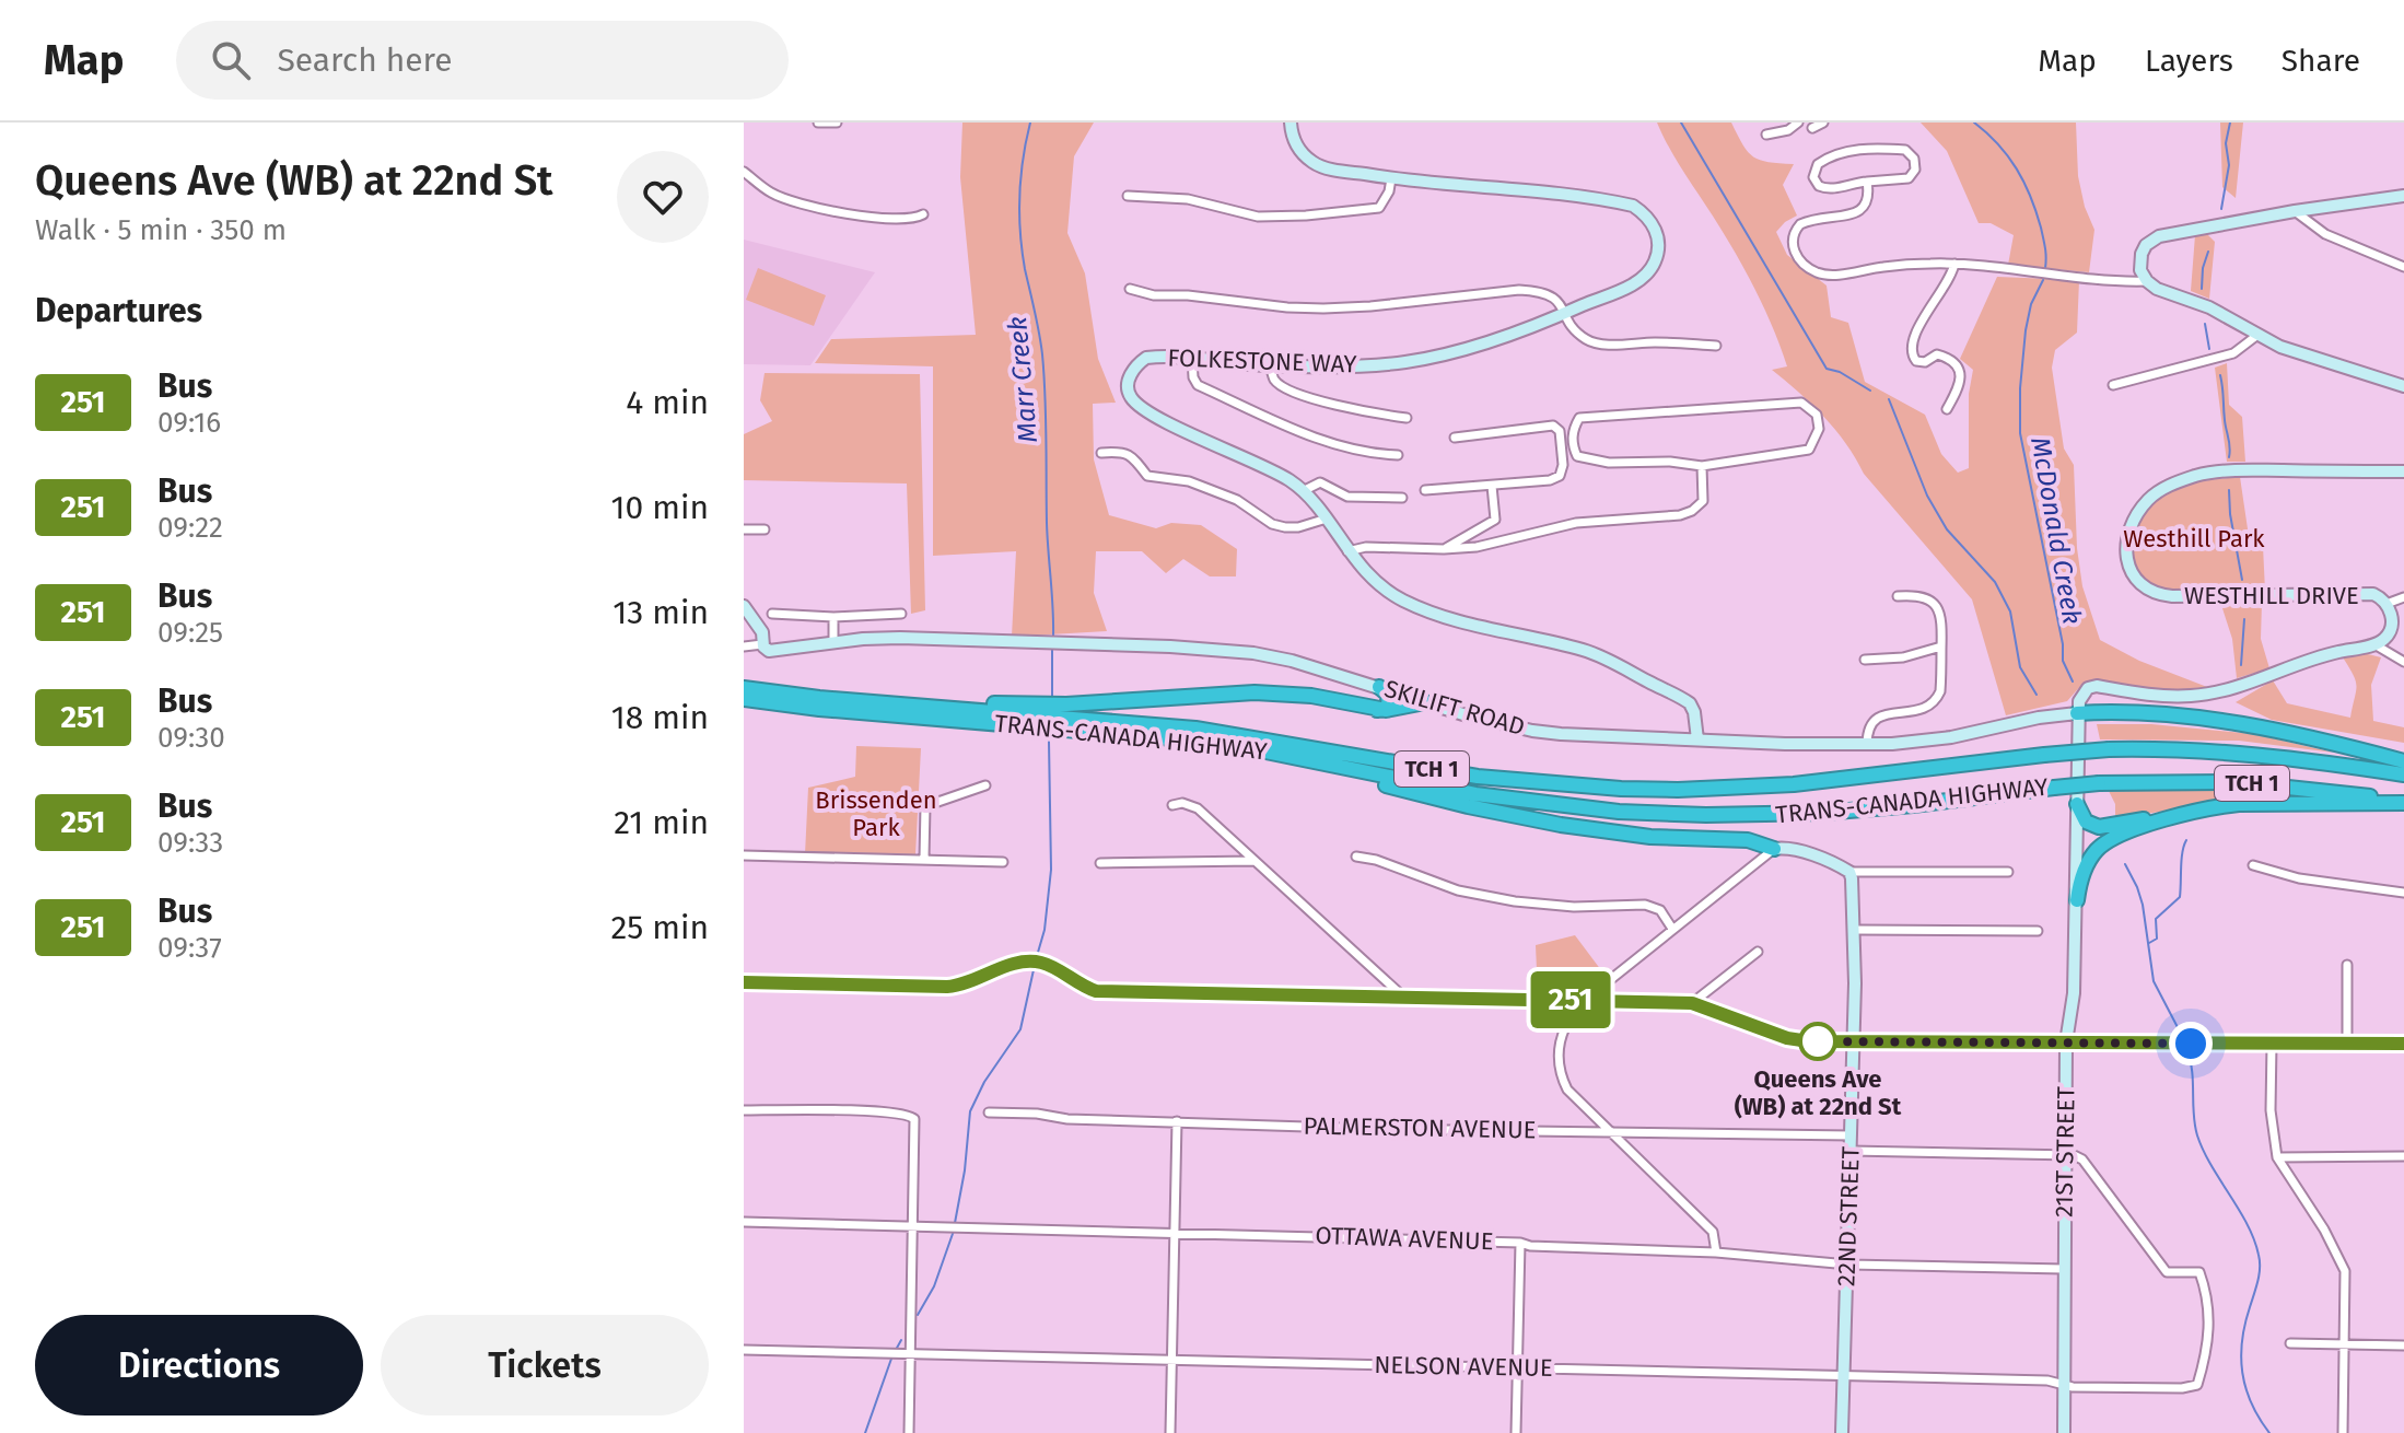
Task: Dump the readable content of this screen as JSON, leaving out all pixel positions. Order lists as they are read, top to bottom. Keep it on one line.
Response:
{"streets":{"highway":["TRANS-CANADA HIGHWAY","TCH 1"],"street":["FOLKESTONE WAY","WESTHILL DRIVE","SKILIFT ROAD","PALMERSTON AVENUE","21ST STREET","22ND STREET","OTTAWA AVENUE","NELSON AVENUE"]},"crossings":[["FOLKESTONE WAY","SKILIFT ROAD"],["SKILIFT ROAD","21ST STREET"],["PALMERSTON AVENUE","22ND STREET"],["21ST STREET","OTTAWA AVENUE"],["21ST STREET","NELSON AVENUE"],["22ND STREET","OTTAWA AVENUE"],["22ND STREET","NELSON AVENUE"]],"water":["Marr Creek","McDonald Creek"],"parks":["Westhill Park","Brissenden Park"],"places":["Queens Ave (WB) at 22nd St"],"lines":["bus line 251"],"page":{"header":"Map","search":"Search here","nav":["Map","Layers","Share"],"heading":[["Queens Ave (WB) at 22nd St","Walk · 5 min · 350 m"],"Departures"],"on_map":"251","list":[{"mark":"251","name":"Bus","note":"09:16","value":"4 min"},{"mark":"251","name":"Bus","note":"09:22","value":"10 min"},{"mark":"251","name":"Bus","note":"09:25","value":"13 min"},{"mark":"251","name":"Bus","note":"09:30","value":"18 min"},{"mark":"251","name":"Bus","note":"09:33","value":"21 min"},{"mark":"251","name":"Bus","note":"09:37","value":"25 min"}],"buttons":["Directions","Tickets"]}}
